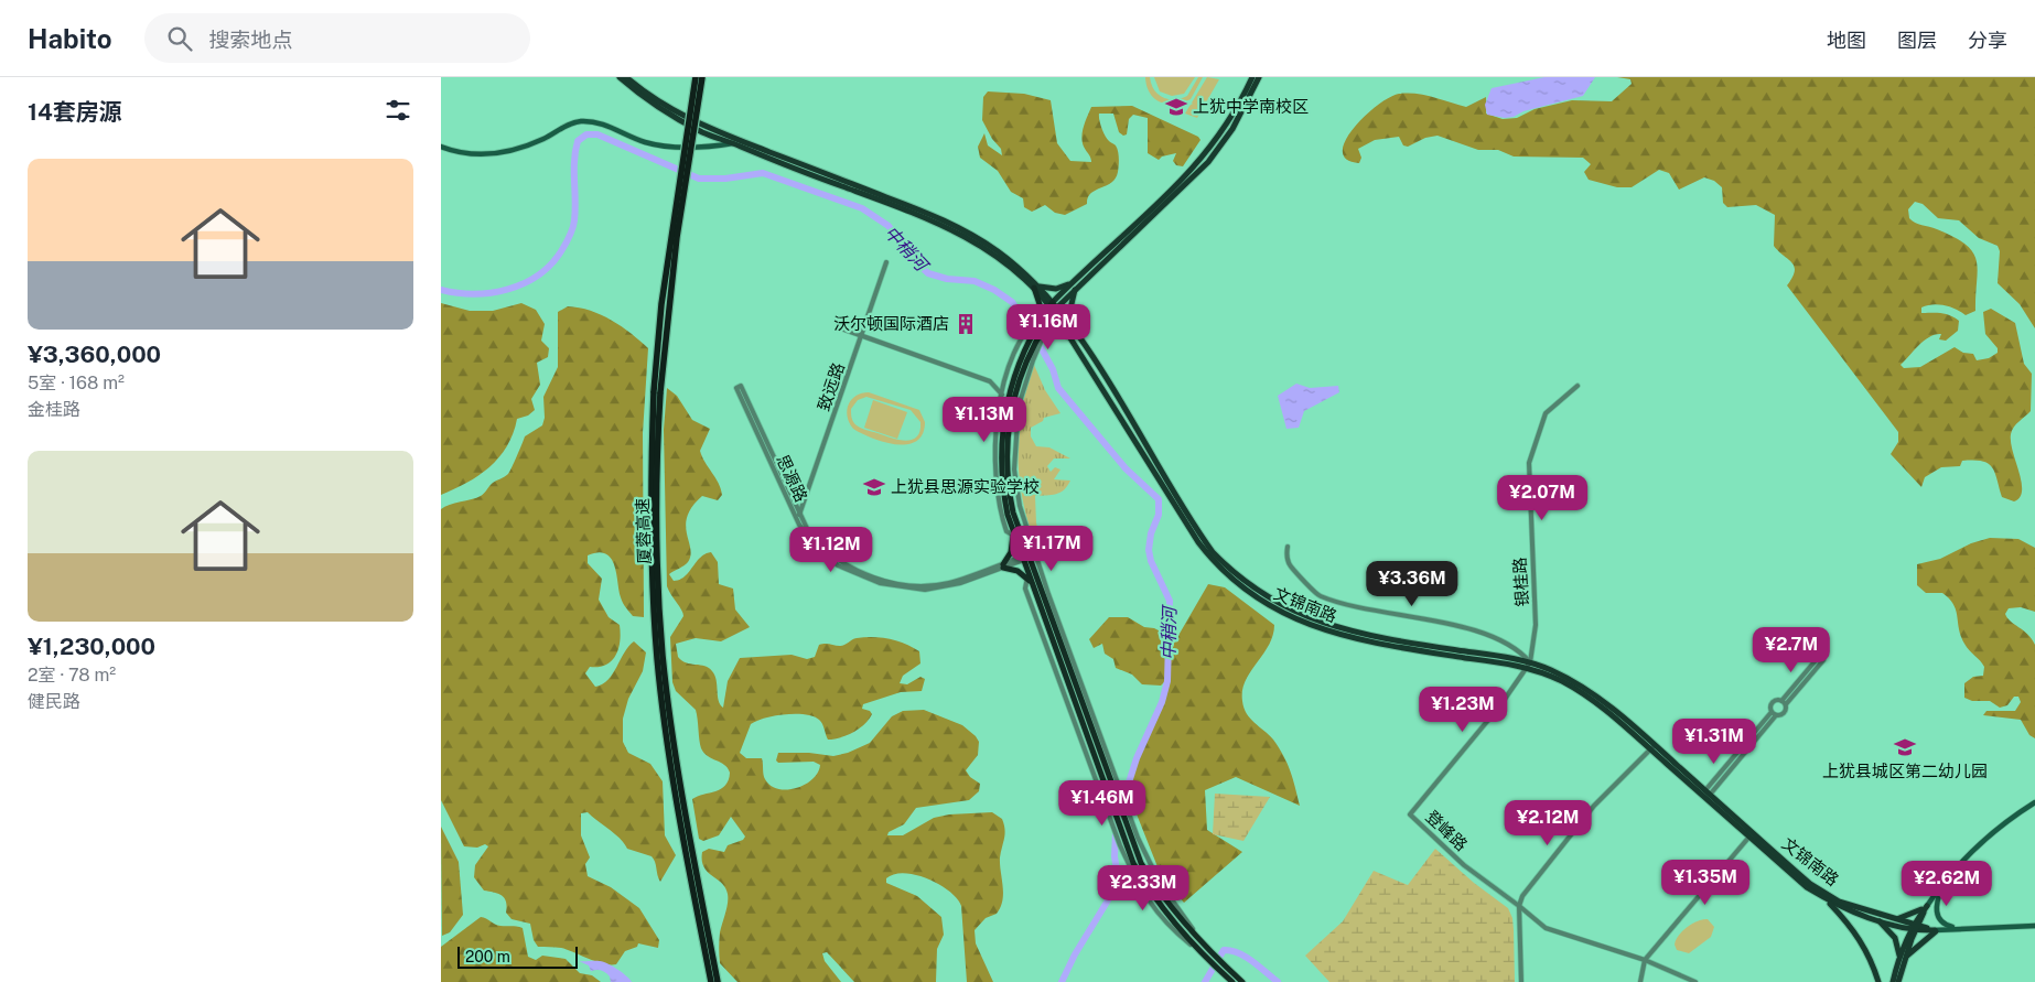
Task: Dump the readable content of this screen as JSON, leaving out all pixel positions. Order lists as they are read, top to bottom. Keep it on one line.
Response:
{"streets":{"highway":["厦蓉高速"],"main road":["文锦南路"],"street":["致远路","思源路","银桂路","登峰路"]},"crossings":[["致远路","思源路"],["银桂路","文锦南路"],["银桂路","登峰路"],["文锦南路","登峰路"]],"water":["中稍河"],"places":{"school or university":["上犹中学南校区","上犹县思源实验学校","上犹县城区第二幼儿园"],"building":["沃尔顿国际酒店"]},"scale_bar":"200 m","page":{"header":"Habito","search":"搜索地点","nav":["地图","图层","分享"],"heading":"14套房源","list":[{"name":"¥3,360,000","note":"5室 · 168 m² · 金桂路"},{"name":"¥1,230,000","note":"2室 · 78 m² · 健民路"}],"price":["¥1.16M","¥1.13M","¥2.07M","¥1.17M","¥1.12M","¥3.36M","¥2.7M","¥1.23M","¥1.31M","¥1.46M","¥2.12M","¥1.35M","¥2.62M","¥2.33M"],"scale":"200 m"}}
